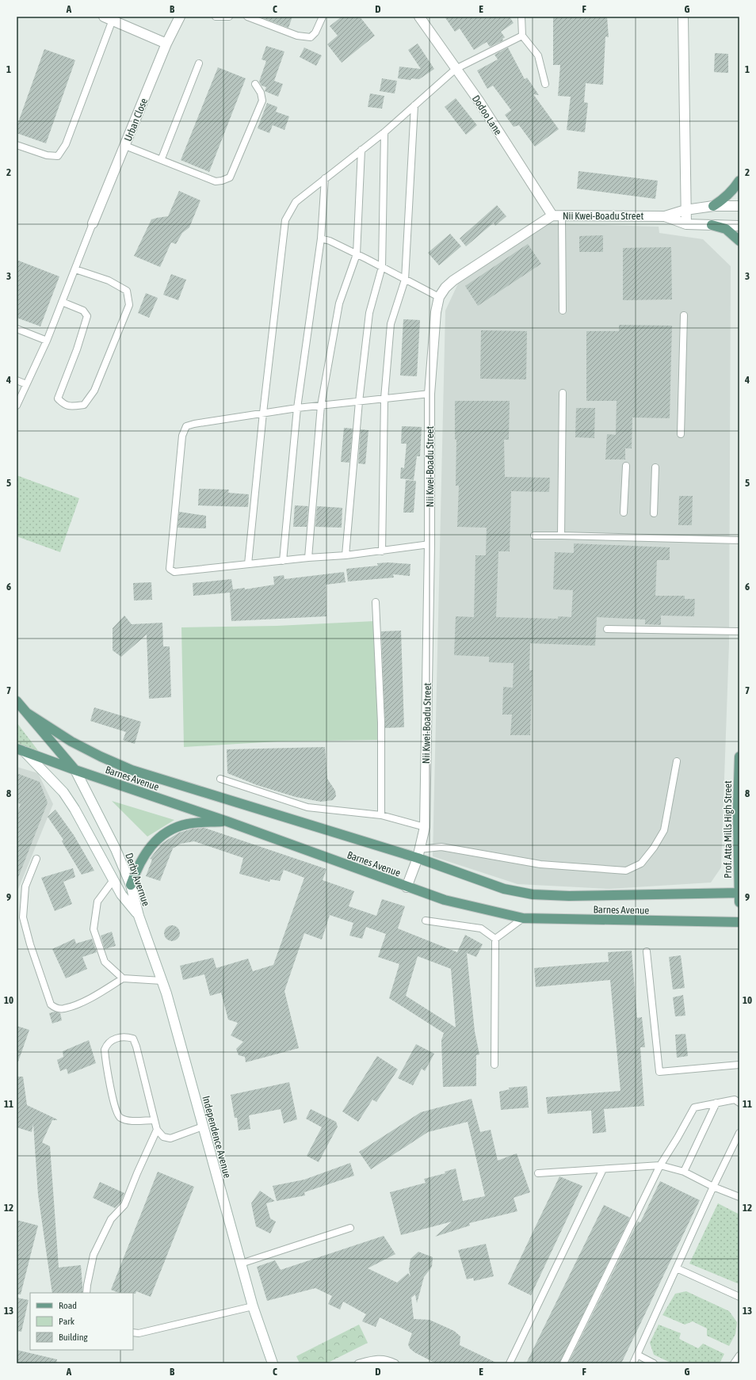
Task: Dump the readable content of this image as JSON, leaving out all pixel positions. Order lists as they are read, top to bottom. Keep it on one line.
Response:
{"streets":{"main road":["Barnes Avenue","Prof. Atta Mills High Street","Derby Avernue"],"street":["Dodoo Lane","Urban Close","Nii Kwei-Boadu Street","Independence Avenue"]},"crossings":[["Dodoo Lane","Nii Kwei-Boadu Street"],["Nii Kwei-Boadu Street","Barnes Avenue"],["Barnes Avenue","Prof. Atta Mills High Street"],["Barnes Avenue","Derby Avernue"],["Derby Avernue","Independence Avenue"]],"legend":["Road","Park","Building"],"grid":{"columns":["A","B","C","D","E","F","G"],"rows":["1","2","3","4","5","6","7","8","9","10","11","12","13"]}}
